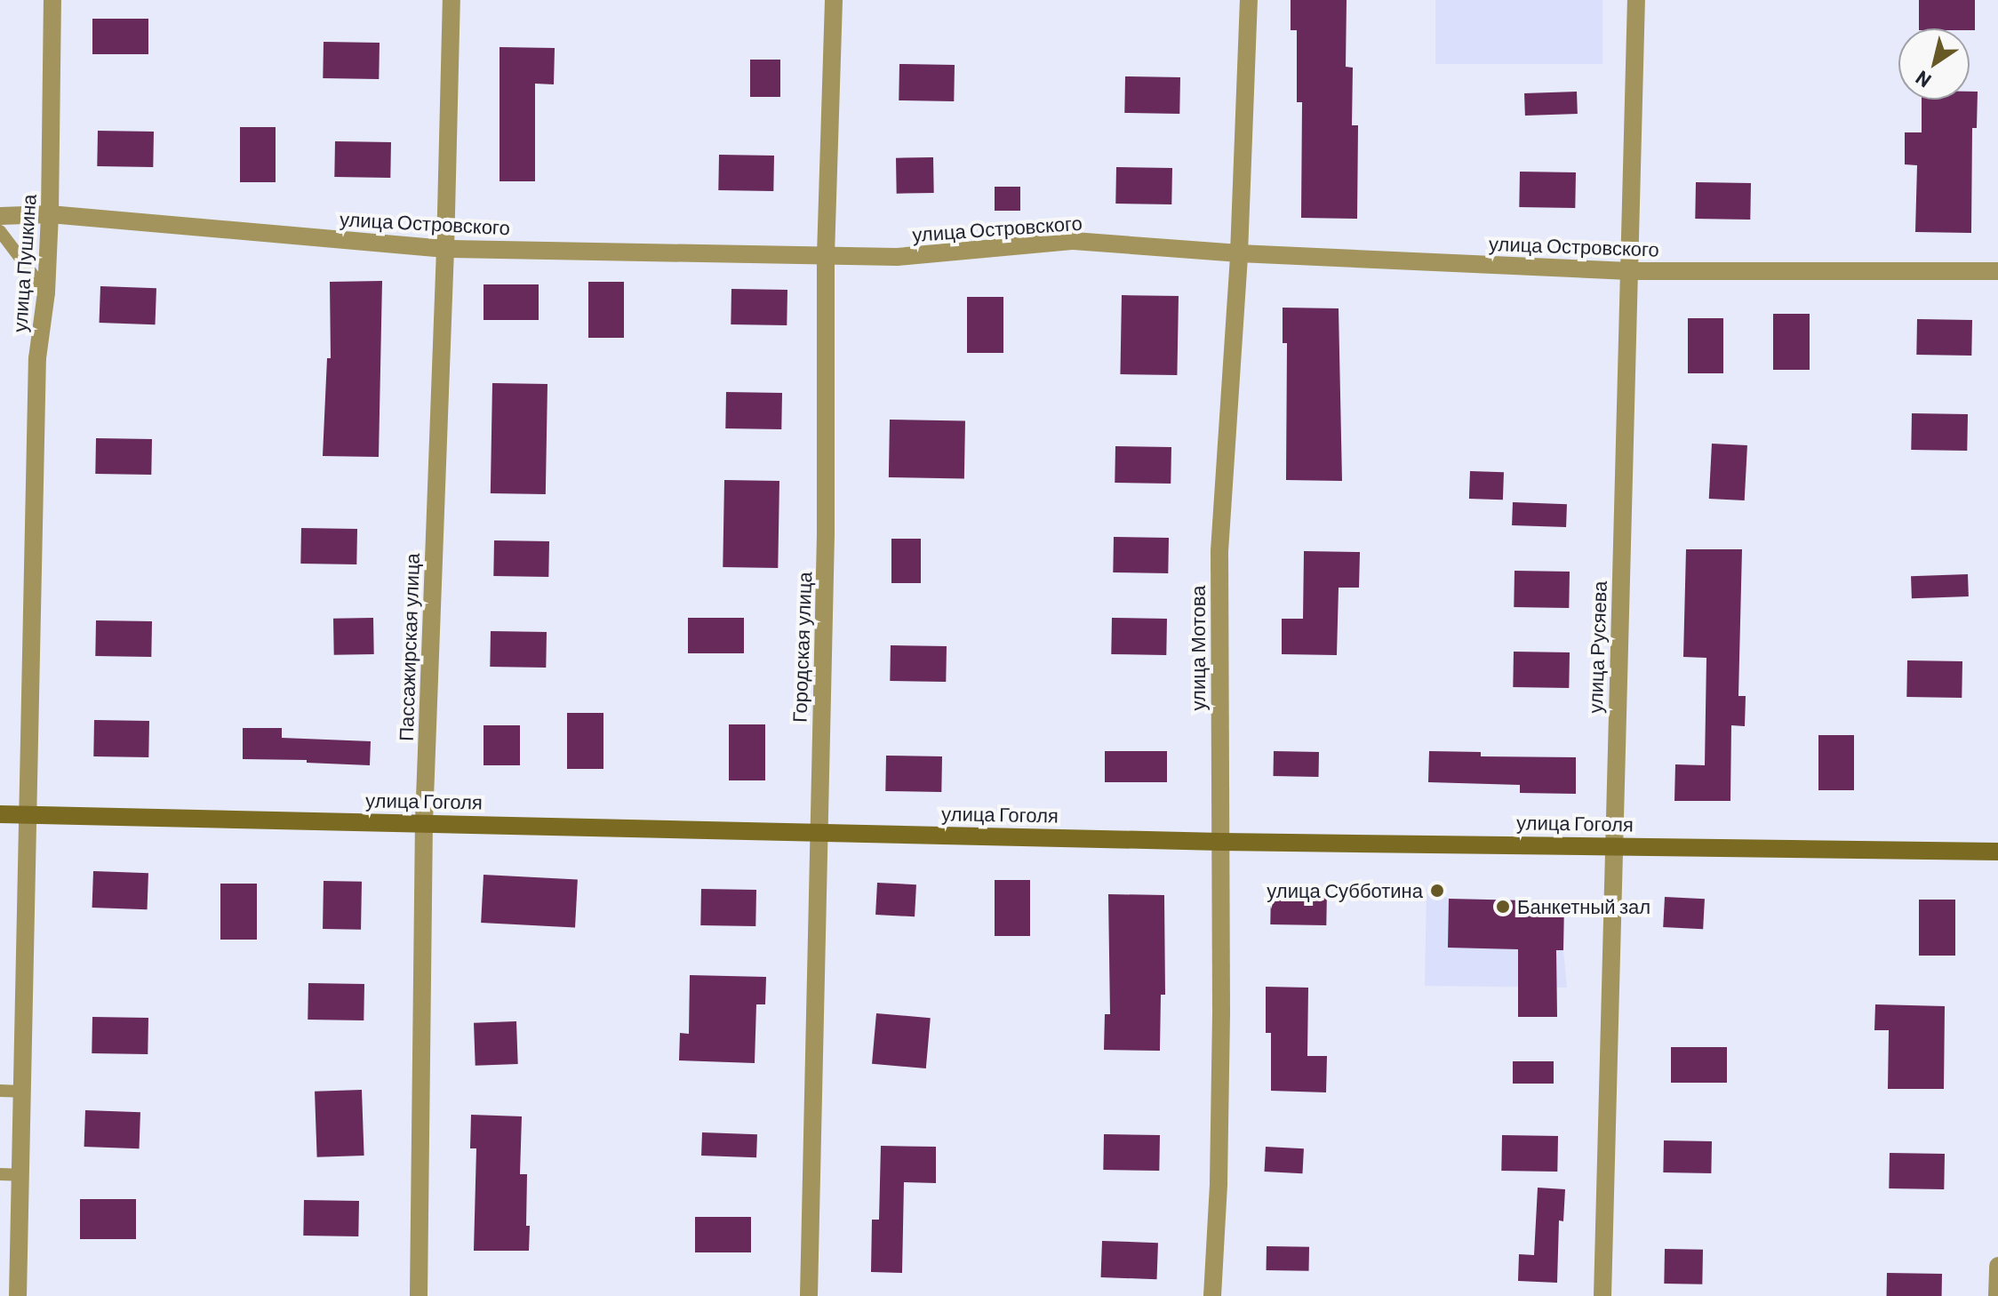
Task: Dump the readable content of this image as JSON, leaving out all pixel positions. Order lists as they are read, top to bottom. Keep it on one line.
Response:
{"streets":{"street":["улица Островского","улица Пушкина","Пассажирская улица","Городская улица","улица Русяева","улица Мотова","улица Гоголя"]},"crossings":[["улица Островского","улица Пушкина"],["улица Островского","Пассажирская улица"],["улица Островского","Городская улица"],["улица Островского","улица Русяева"],["улица Островского","улица Мотова"],["улица Пушкина","улица Гоголя"],["Пассажирская улица","улица Гоголя"],["Городская улица","улица Гоголя"],["улица Русяева","улица Гоголя"],["улица Мотова","улица Гоголя"]],"places":["улица Субботина","Банкетный зал"],"north":"bottom left"}
